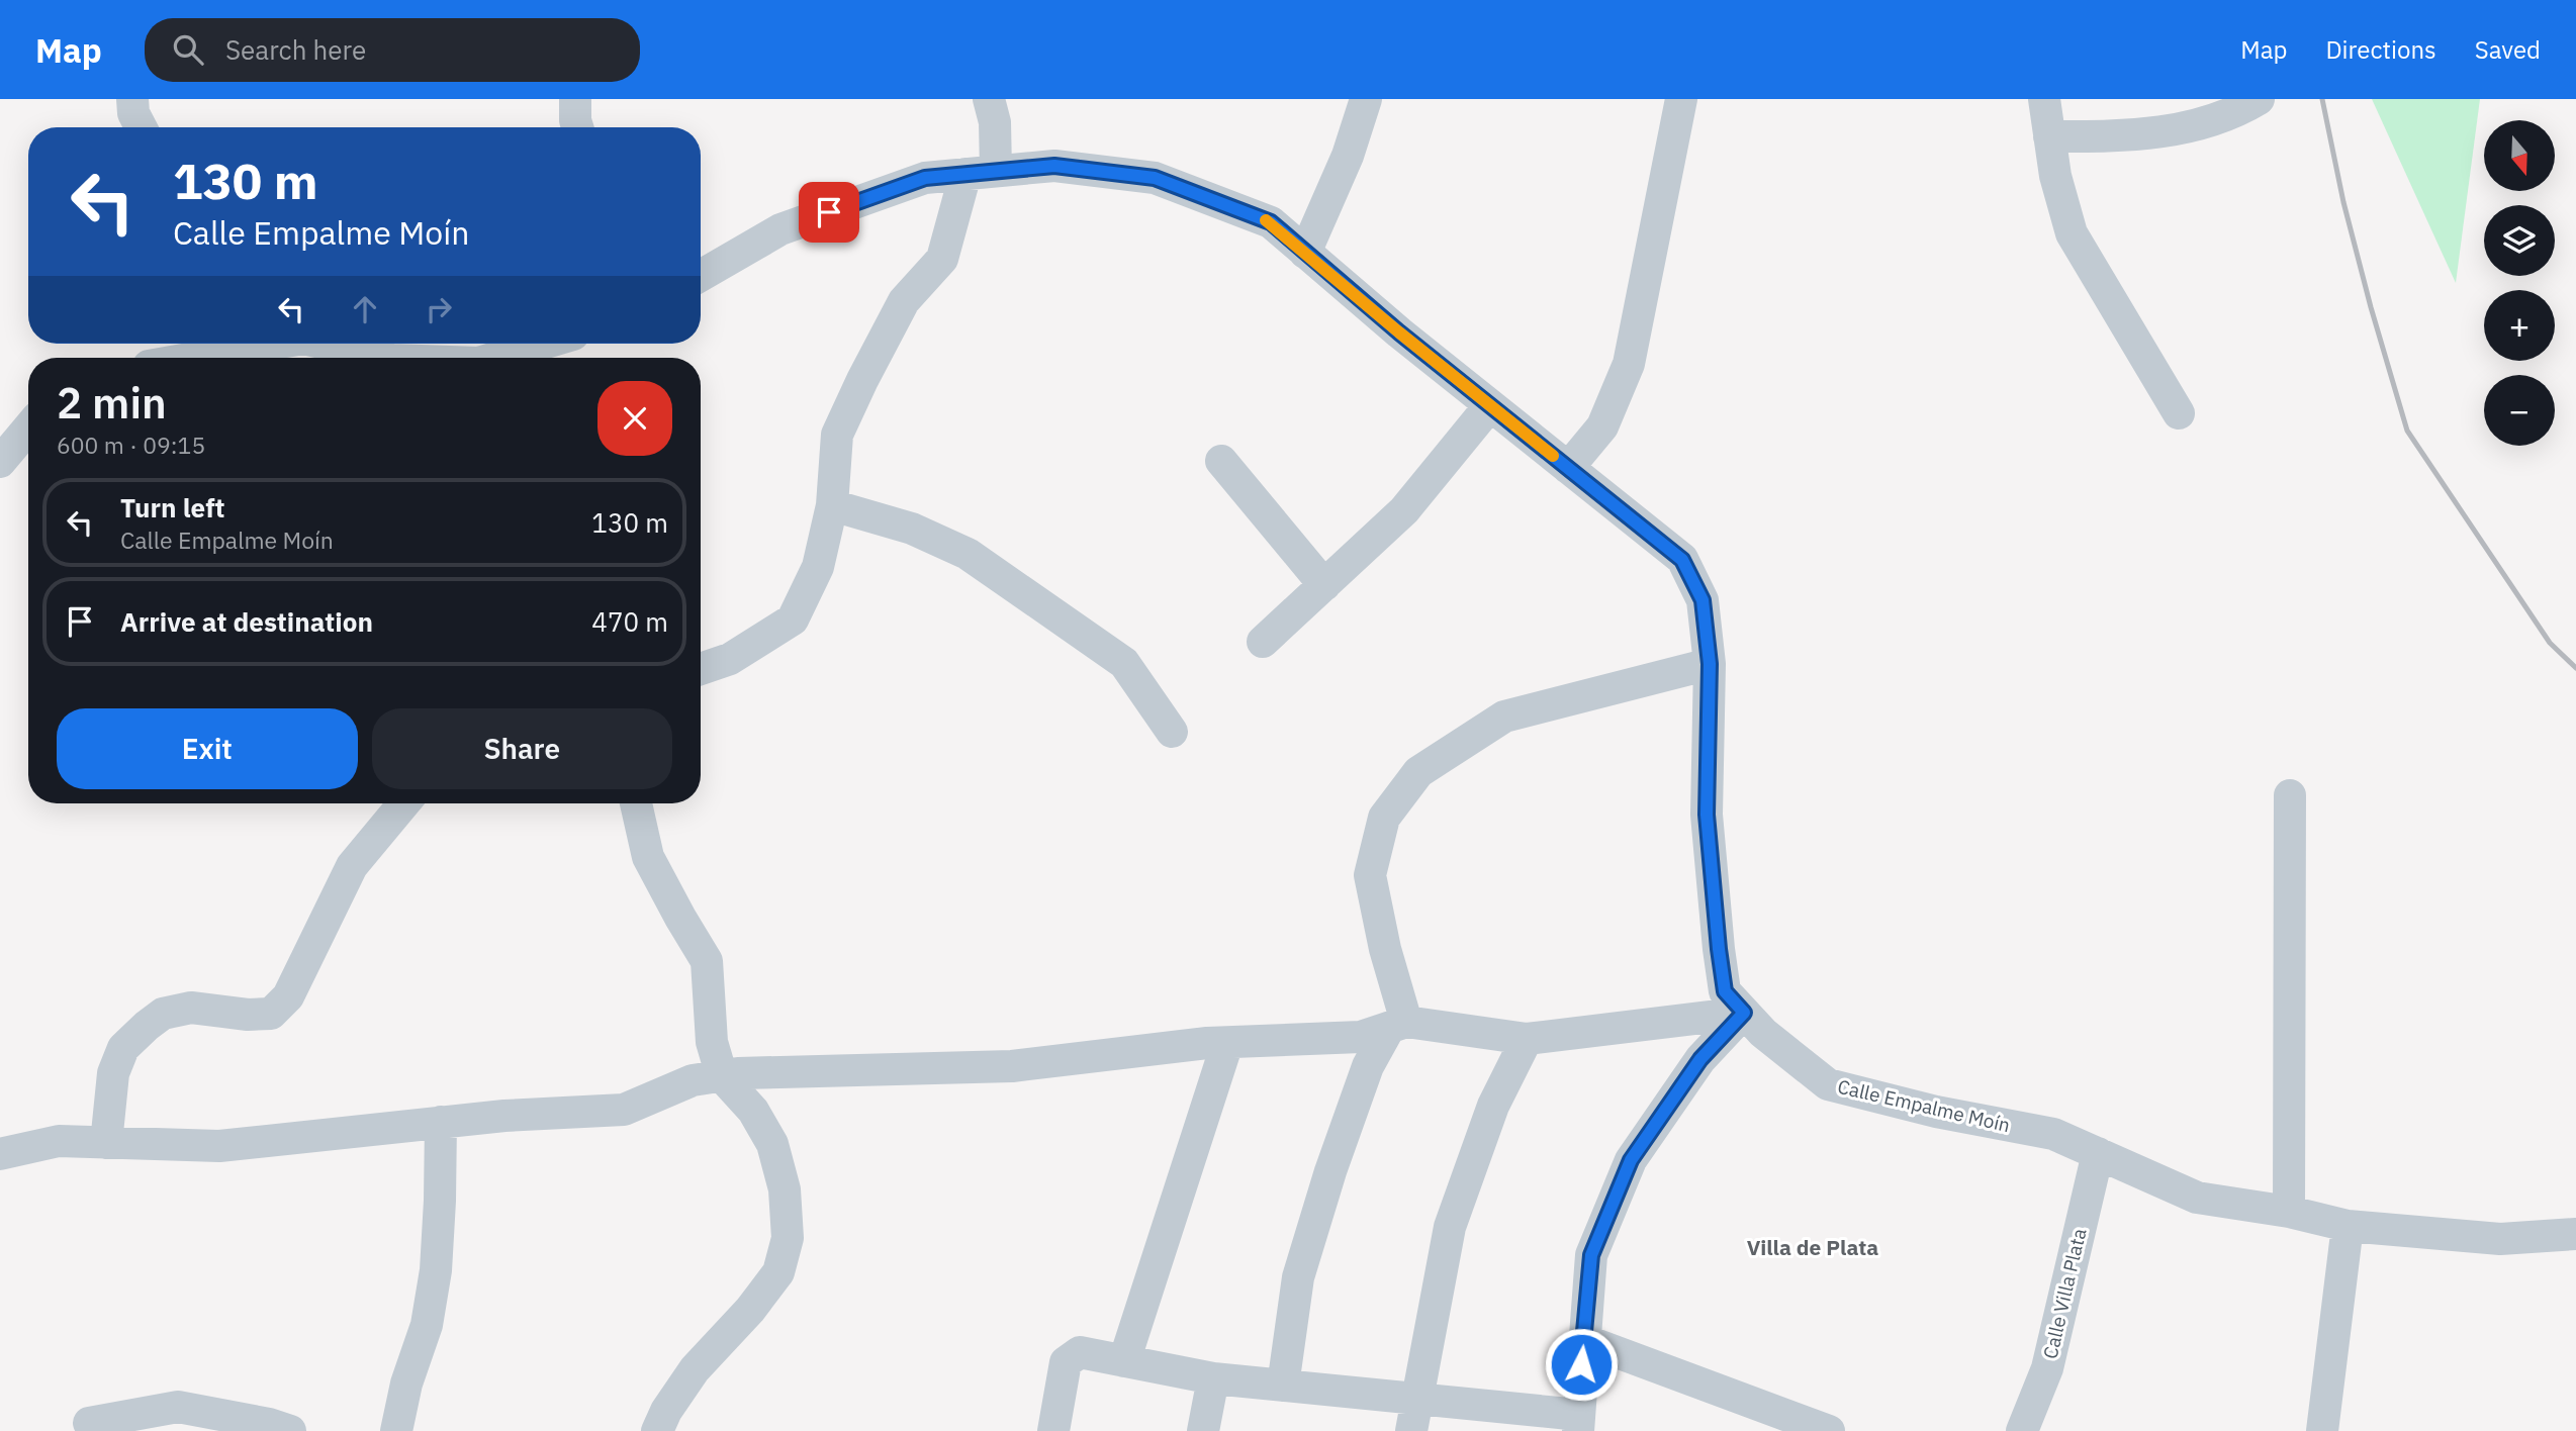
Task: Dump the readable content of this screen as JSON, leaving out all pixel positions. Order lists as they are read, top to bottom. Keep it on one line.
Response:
{"streets":{"street":["Calle Empalme Moín","Calle Villa Plata"]},"crossings":[["Calle Empalme Moín","Calle Villa Plata"]],"districts":["Villa de Plata"],"north":"bottom","page":{"header":"Map","search":"Search here","nav":["Map","Directions","Saved"],"map_buttons":["+","−"],"turn":["130 m","Calle Empalme Moín"],"heading":["2 min","600 m · 09:15"],"list":[{"name":"Turn left","note":"Calle Empalme Moín","value":"130 m"},{"name":"Arrive at destination","value":"470 m"}],"buttons":["Exit","Share"]}}
